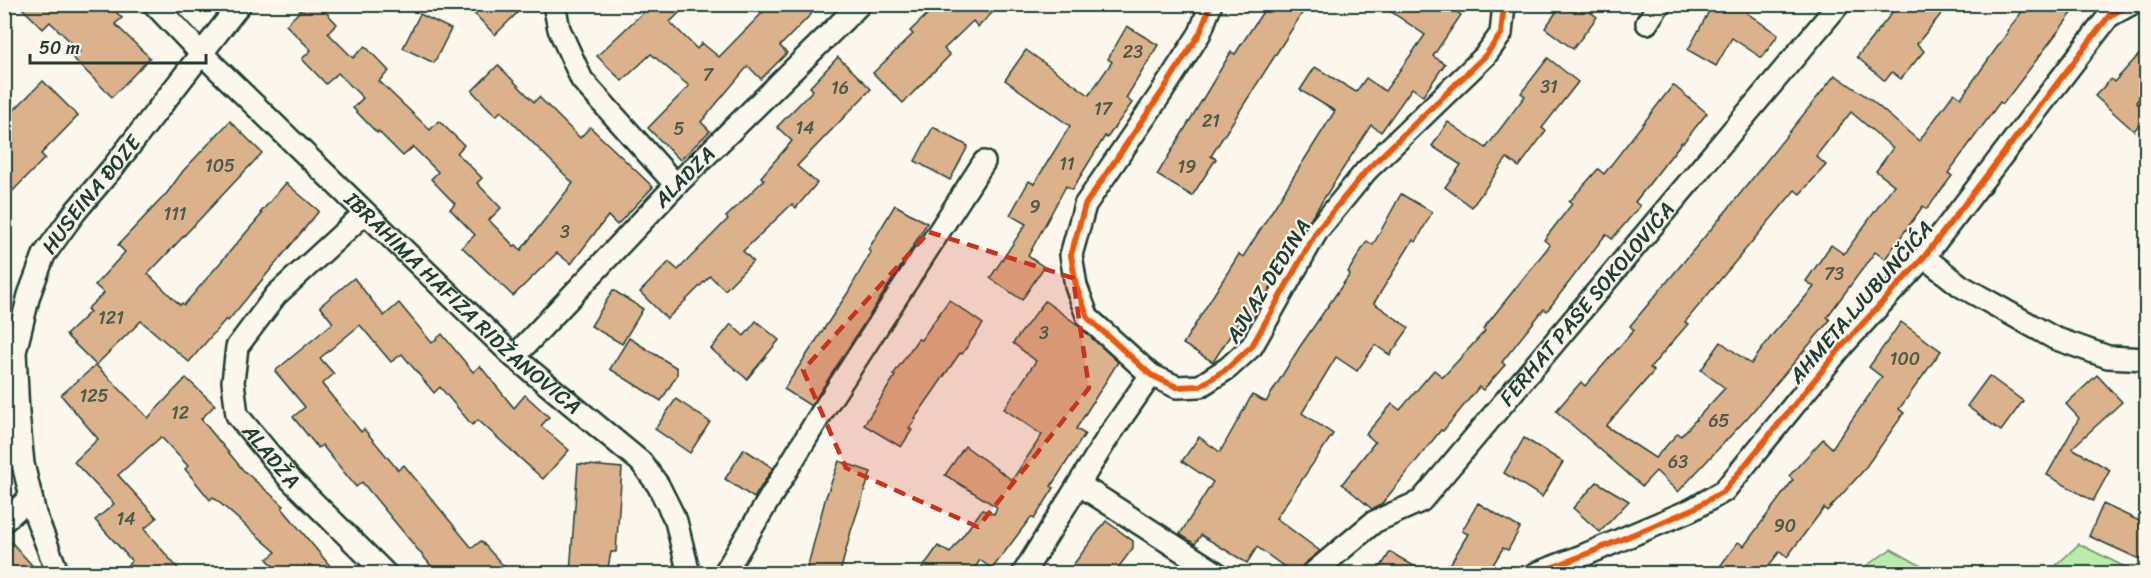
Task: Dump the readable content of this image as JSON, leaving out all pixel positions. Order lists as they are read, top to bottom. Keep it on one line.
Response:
{"streets":{"street":["ALADŽA","HUSEINA ĐOZE","AJVAZ DEDINA","AHMETA LJUBUNČIĆA","IBRAHIMA HAFIZA RIDŽANOVIĆA","FERHAT PAŠE SOKOLOVIĆA"]},"crossings":[["ALADŽA","IBRAHIMA HAFIZA RIDŽANOVIĆA"],["HUSEINA ĐOZE","IBRAHIMA HAFIZA RIDŽANOVIĆA"]],"house_numbers":["23","7","31","16","17","21","14","5","11","105","19","9","111","3","73","121","3","100","125","12","65","63","14","90"],"scale_bar":"50 m"}
